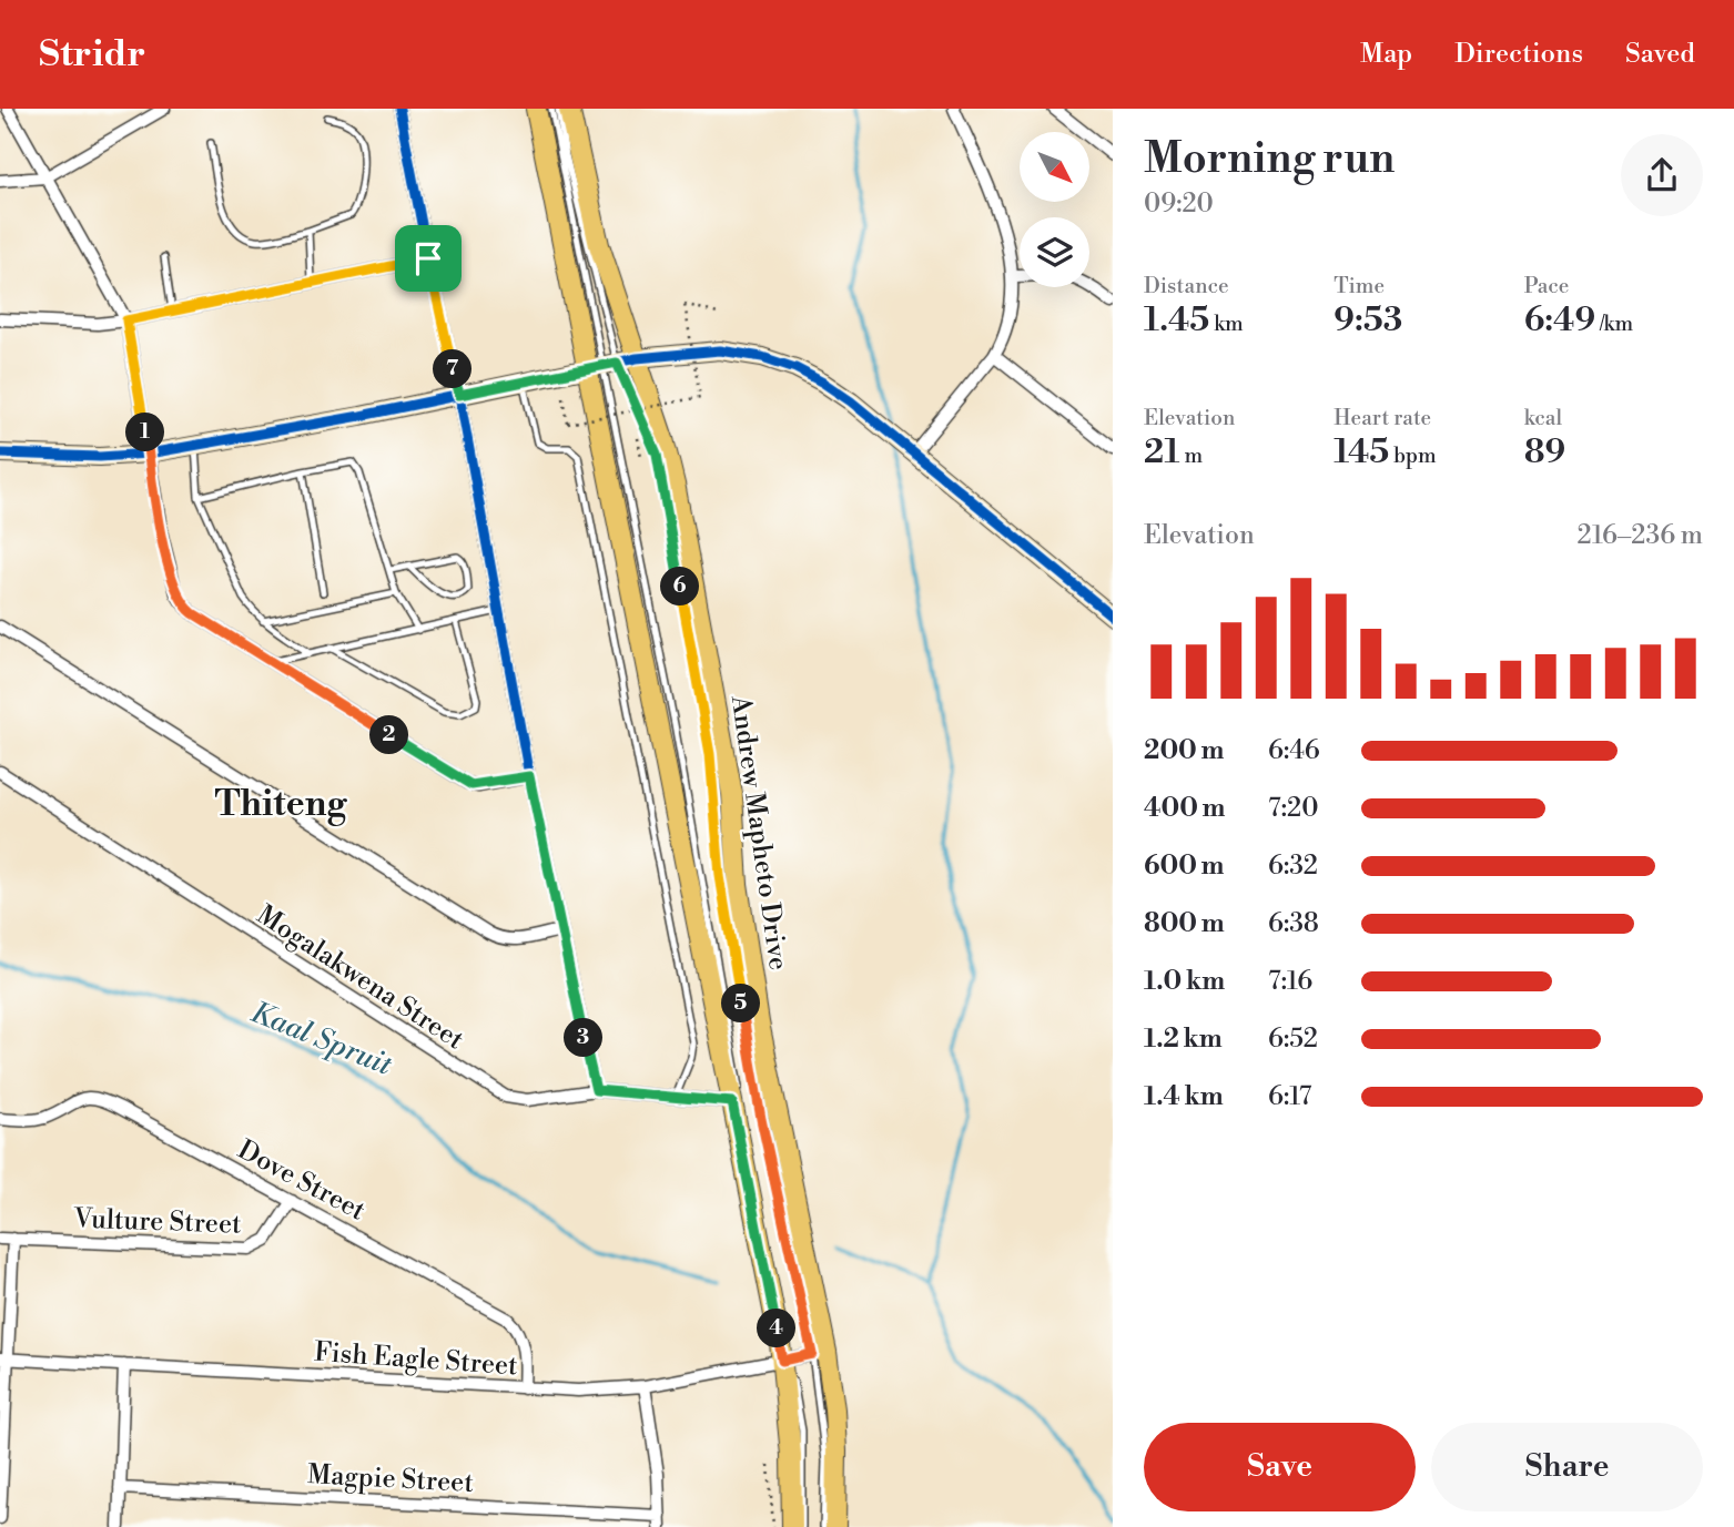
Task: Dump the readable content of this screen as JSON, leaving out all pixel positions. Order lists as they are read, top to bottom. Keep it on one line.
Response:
{"streets":{"main road":["Andrew Mapheto Drive"],"street":["Mogalakwena Street","Dove Street","Vulture Street","Fish Eagle Street","Magpie Street"]},"crossings":[["Andrew Mapheto Drive","Fish Eagle Street"],["Dove Street","Vulture Street"],["Dove Street","Fish Eagle Street"]],"districts":["Thiteng"],"water":["Kaal Spruit"],"north":"bottom right","page":{"header":"Stridr","nav":["Map","Directions","Saved"],"heading":["Morning run","09:20"],"stats":[["Distance","1.45 km"],["Time","9:53"],["Pace","6:49 /km"],["Elevation","21 m"],["Heart rate","145 bpm"],["kcal","89"]],"pins":["7","1","6","2","5","3","4"],"chart":["Elevation","216–236 m"],"list":[{"name":"200 m","note":"6:46"},{"name":"400 m","note":"7:20"},{"name":"600 m","note":"6:32"},{"name":"800 m","note":"6:38"},{"name":"1.0 km","note":"7:16"},{"name":"1.2 km","note":"6:52"},{"name":"1.4 km","note":"6:17"}],"buttons":["Save","Share"]}}
